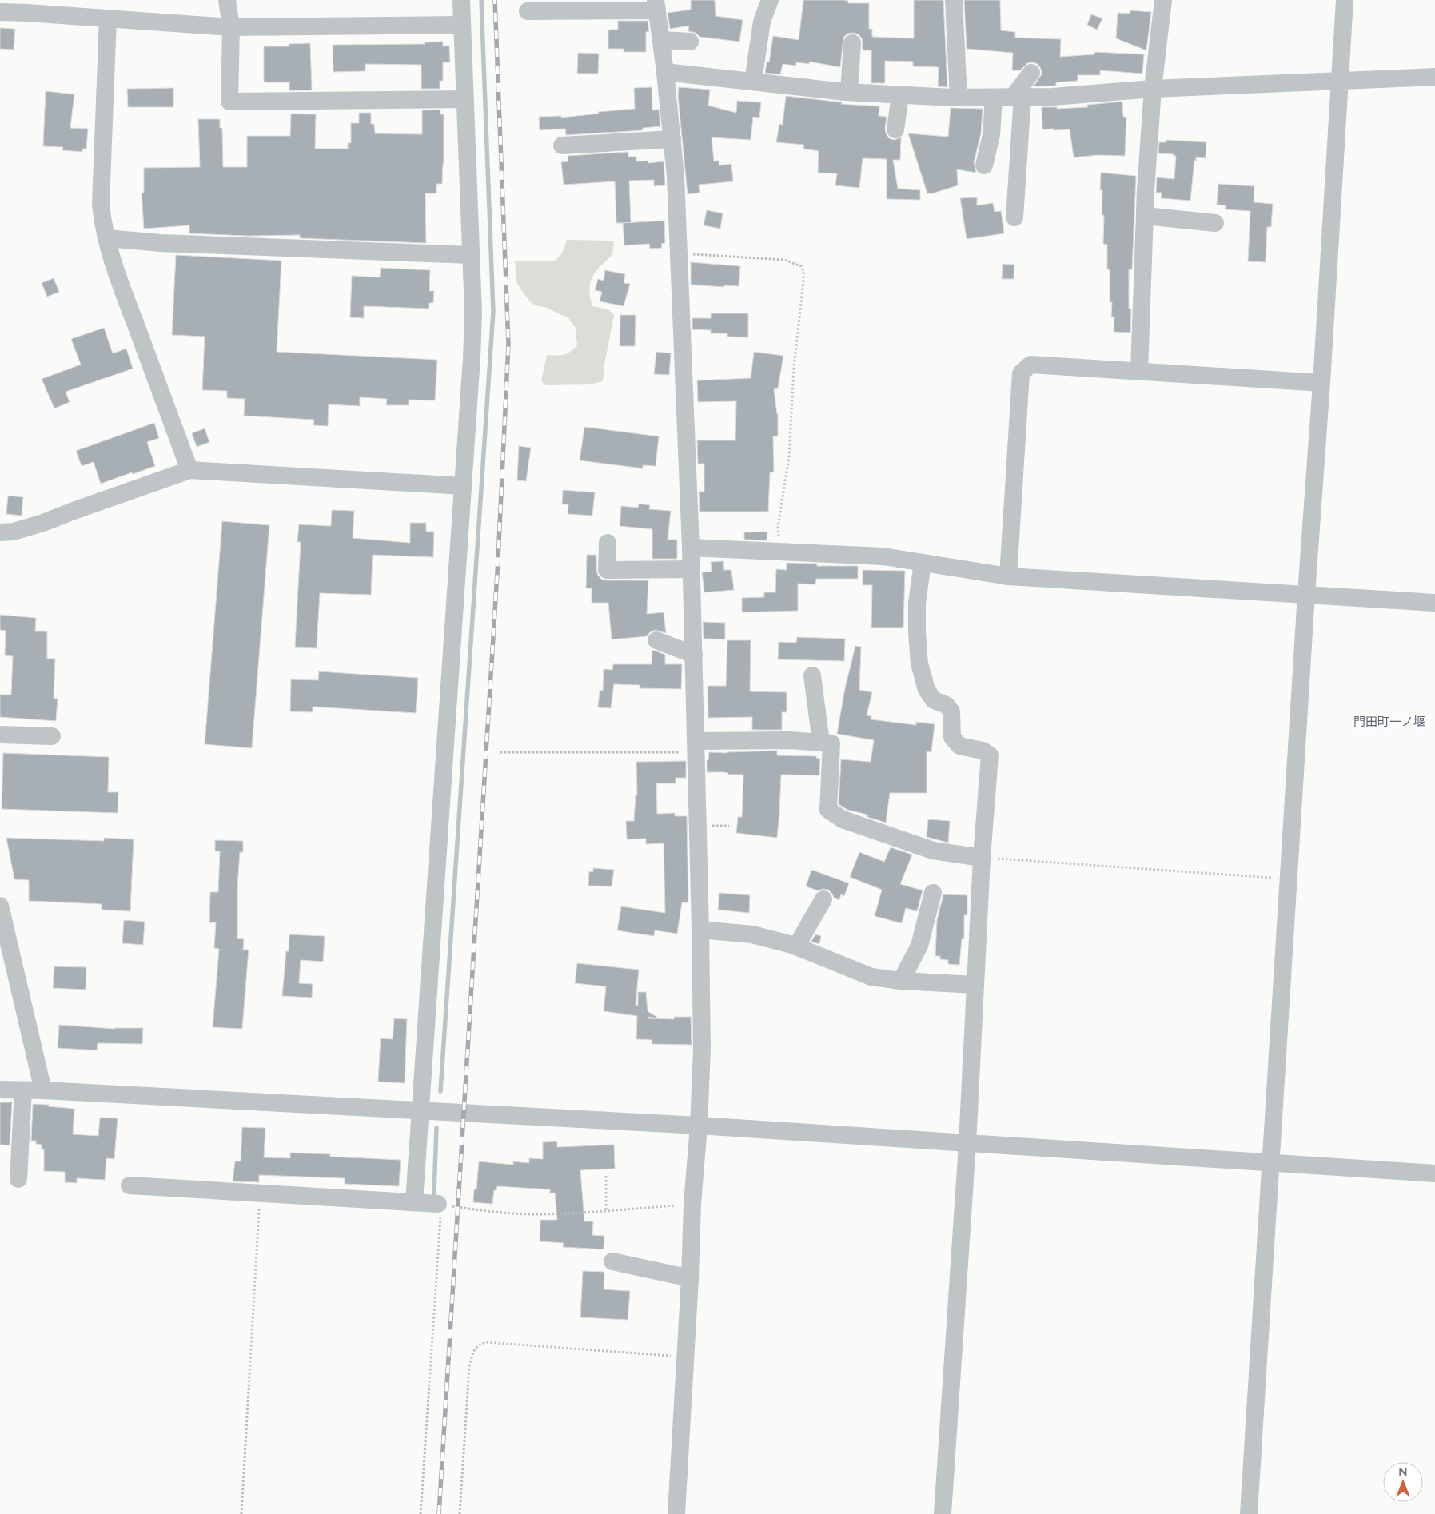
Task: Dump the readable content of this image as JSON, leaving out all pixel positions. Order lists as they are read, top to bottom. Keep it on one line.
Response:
{"districts":["門田町一ノ堰"],"north":"top"}
